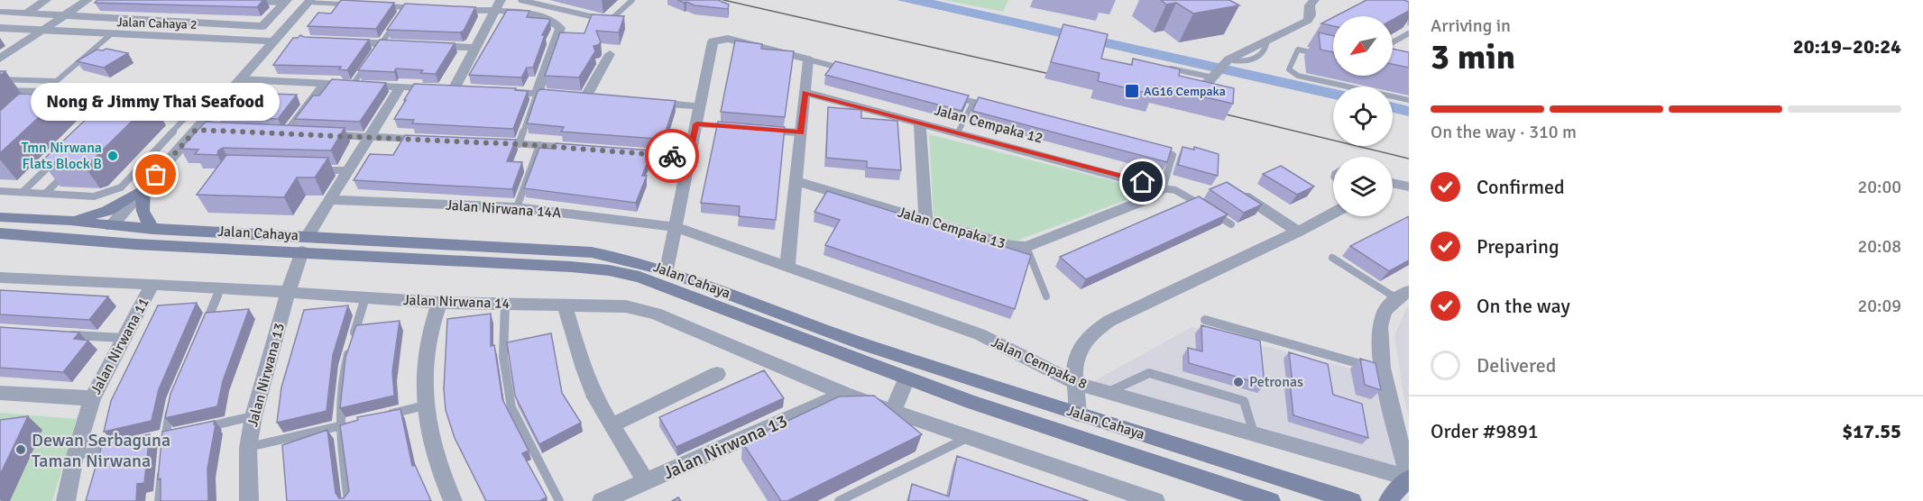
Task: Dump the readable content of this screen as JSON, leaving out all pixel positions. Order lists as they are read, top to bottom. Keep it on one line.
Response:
{"streets":{"main road":["Jalan Cahaya"],"street":["Jalan Cahaya 2","Jalan Cempaka 12","Jalan Nirwana 14A","Jalan Cempaka 13","Jalan Nirwana 14","Jalan Nirwana 11","Jalan Cempaka 8","Jalan Nirwana 13"]},"crossings":[["Jalan Cempaka 12","Jalan Cempaka 13"],["Jalan Nirwana 14A","Jalan Cempaka 8"],["Jalan Nirwana 14A","Jalan Nirwana 13"],["Jalan Cahaya","Jalan Nirwana 13"],["Jalan Nirwana 14","Jalan Nirwana 11"],["Jalan Nirwana 14","Jalan Nirwana 13"]],"places":{"transit":["AG16 Cempaka"],"other":["Tmn Nirwana Flats Block B","Nong & Jimmy Thai Seafood","Petronas","Dewan Serbaguna Taman Nirwana"]},"north":"bottom left","page":{"heading":["3 min","Arriving in","20:19–20:24"],"panel":["Order #9891","$17.55"],"bubble":"Nong & Jimmy Thai Seafood","bar":"On the way · 310 m","list":[["Confirmed","20:00"],["Preparing","20:08"],["On the way","20:09"],"Delivered"]}}
